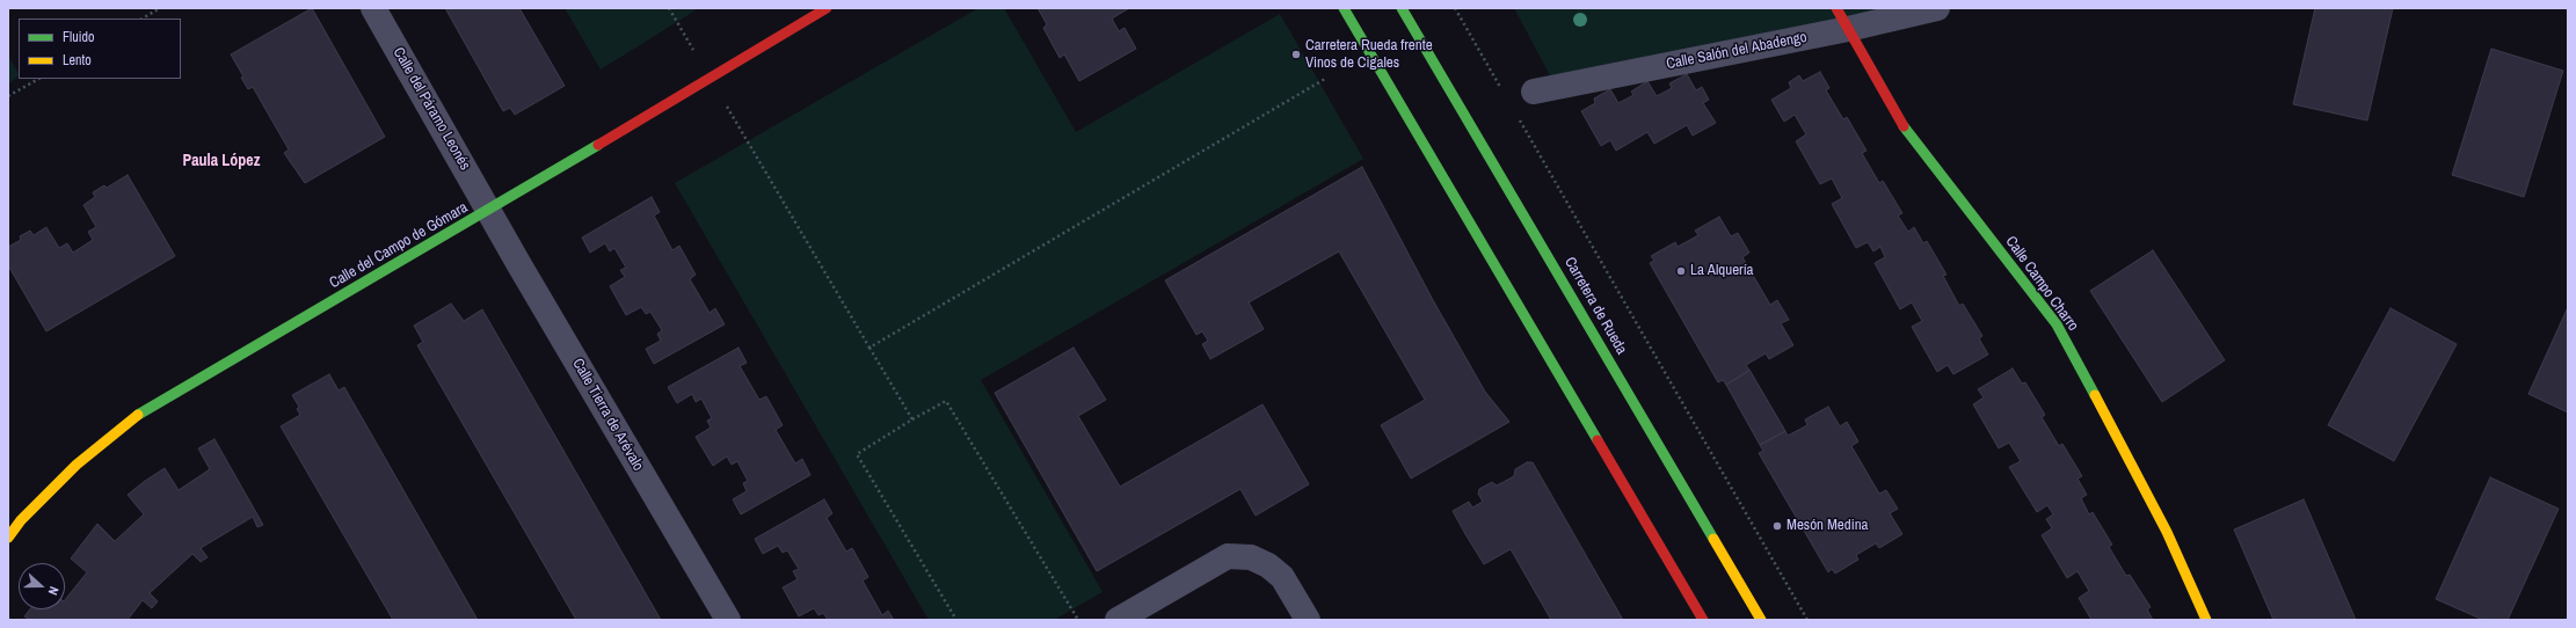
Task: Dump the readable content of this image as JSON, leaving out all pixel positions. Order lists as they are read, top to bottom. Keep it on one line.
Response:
{"streets":{"street":["Calle Salón del Abadengo","Calle del Páramo Leonés","Calle del Campo de Gómara","Calle Campo Charro","Carretera de Rueda","Calle Tierra de Arévalo"]},"crossings":[["Calle Salón del Abadengo","Calle Campo Charro"],["Calle del Páramo Leonés","Calle del Campo de Gómara"],["Calle del Páramo Leonés","Calle Tierra de Arévalo"],["Calle del Campo de Gómara","Calle Tierra de Arévalo"]],"districts":["Paula López"],"places":["Carretera Rueda frente Vinos de Cigales","La Alquería","Mesón Medina"],"legend":["Fluido","Lento"],"north":"right"}
